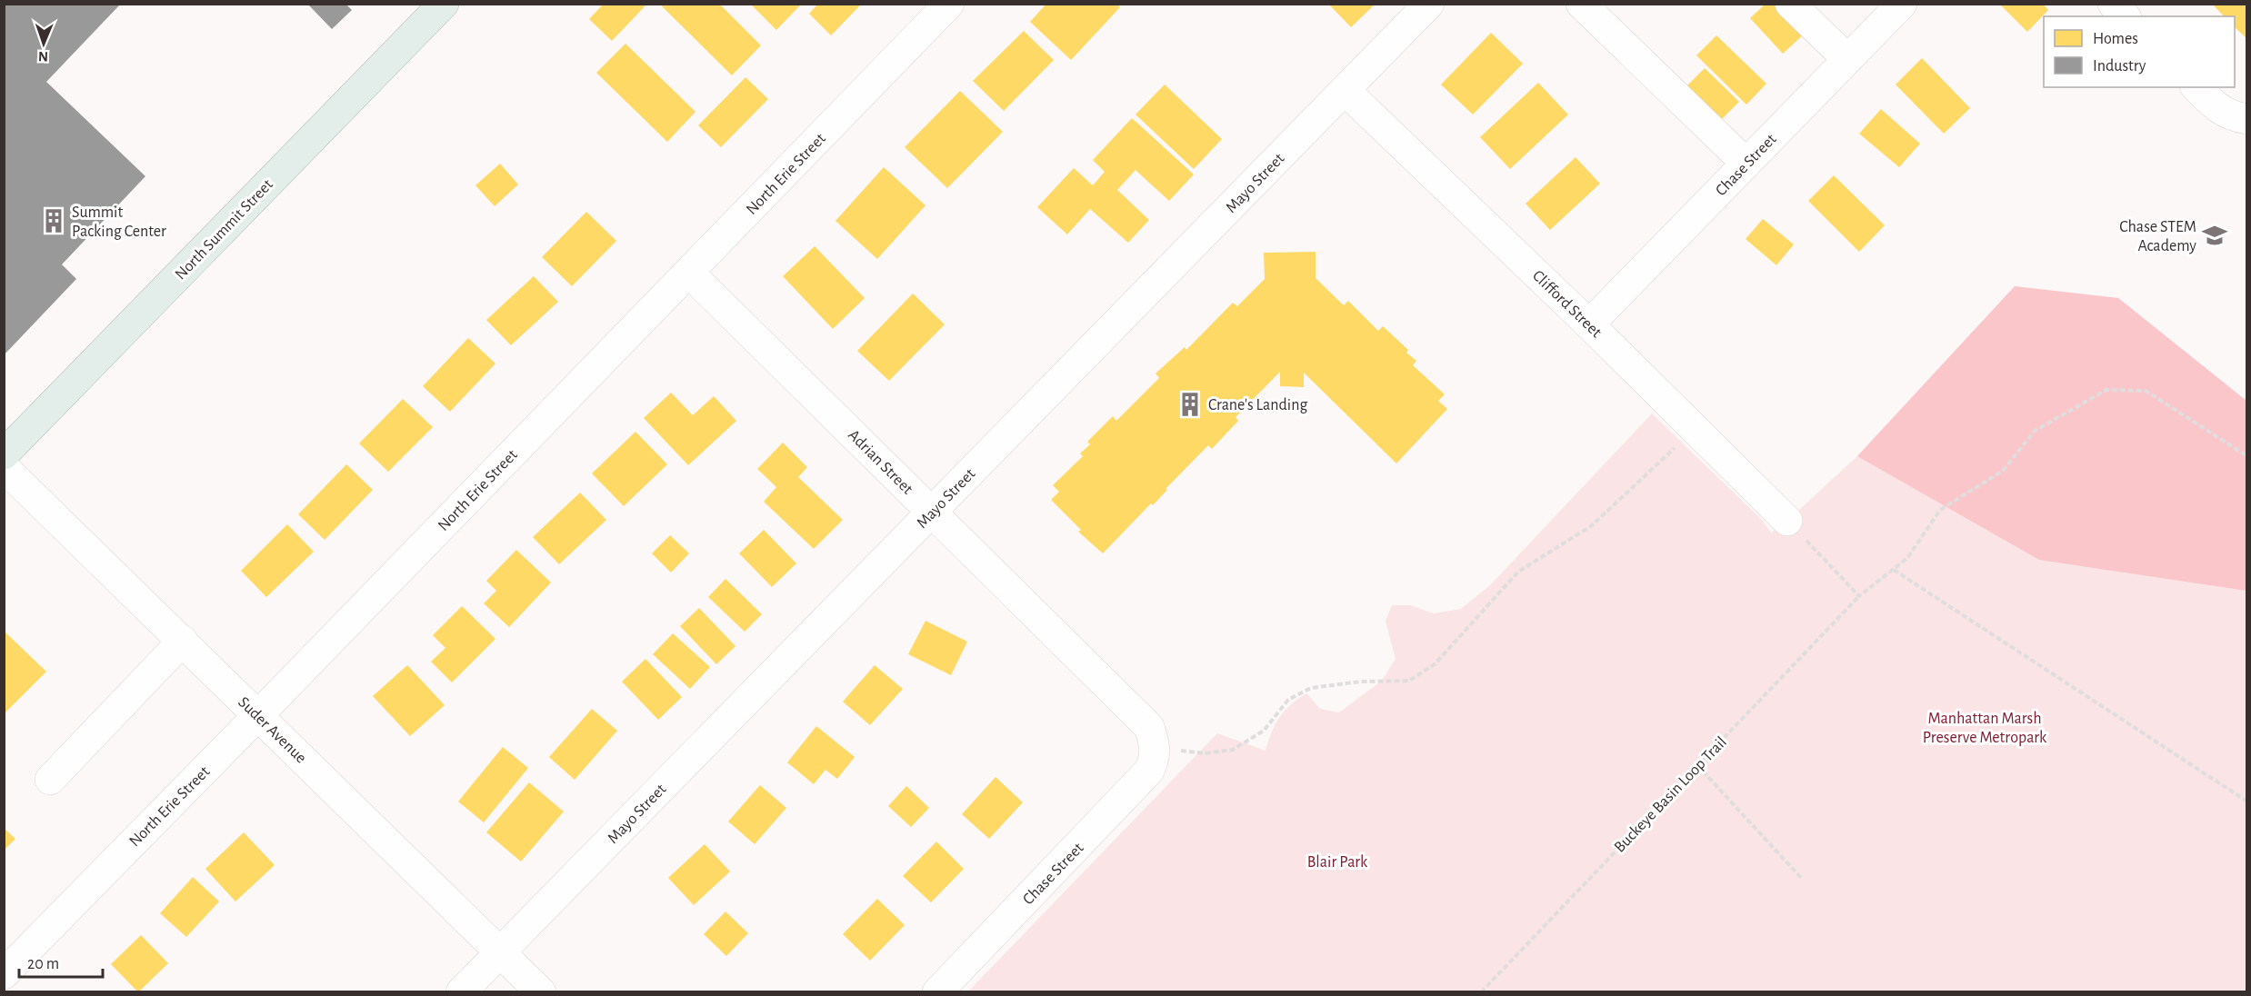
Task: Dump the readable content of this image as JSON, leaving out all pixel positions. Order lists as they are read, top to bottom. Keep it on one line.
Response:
{"streets":{"main road":["North Summit Street"],"street":["Chase Street","North Erie Street","Mayo Street","Clifford Street","Adrian Street","Suder Avenue"],"path":["Buckeye Basin Loop Trail"]},"crossings":[["Chase Street","Clifford Street"],["Chase Street","Adrian Street"],["North Erie Street","Adrian Street"],["North Erie Street","Suder Avenue"],["Mayo Street","Clifford Street"],["Mayo Street","Adrian Street"],["Mayo Street","Suder Avenue"]],"parks":["Manhattan Marsh Preserve Metropark","Blair Park"],"places":{"building":["Summit Packing Center","Crane's Landing"],"school or university":["Chase STEM Academy"]},"legend":["Homes","Industry"],"scale_bar":"20 m","north":"bottom"}
